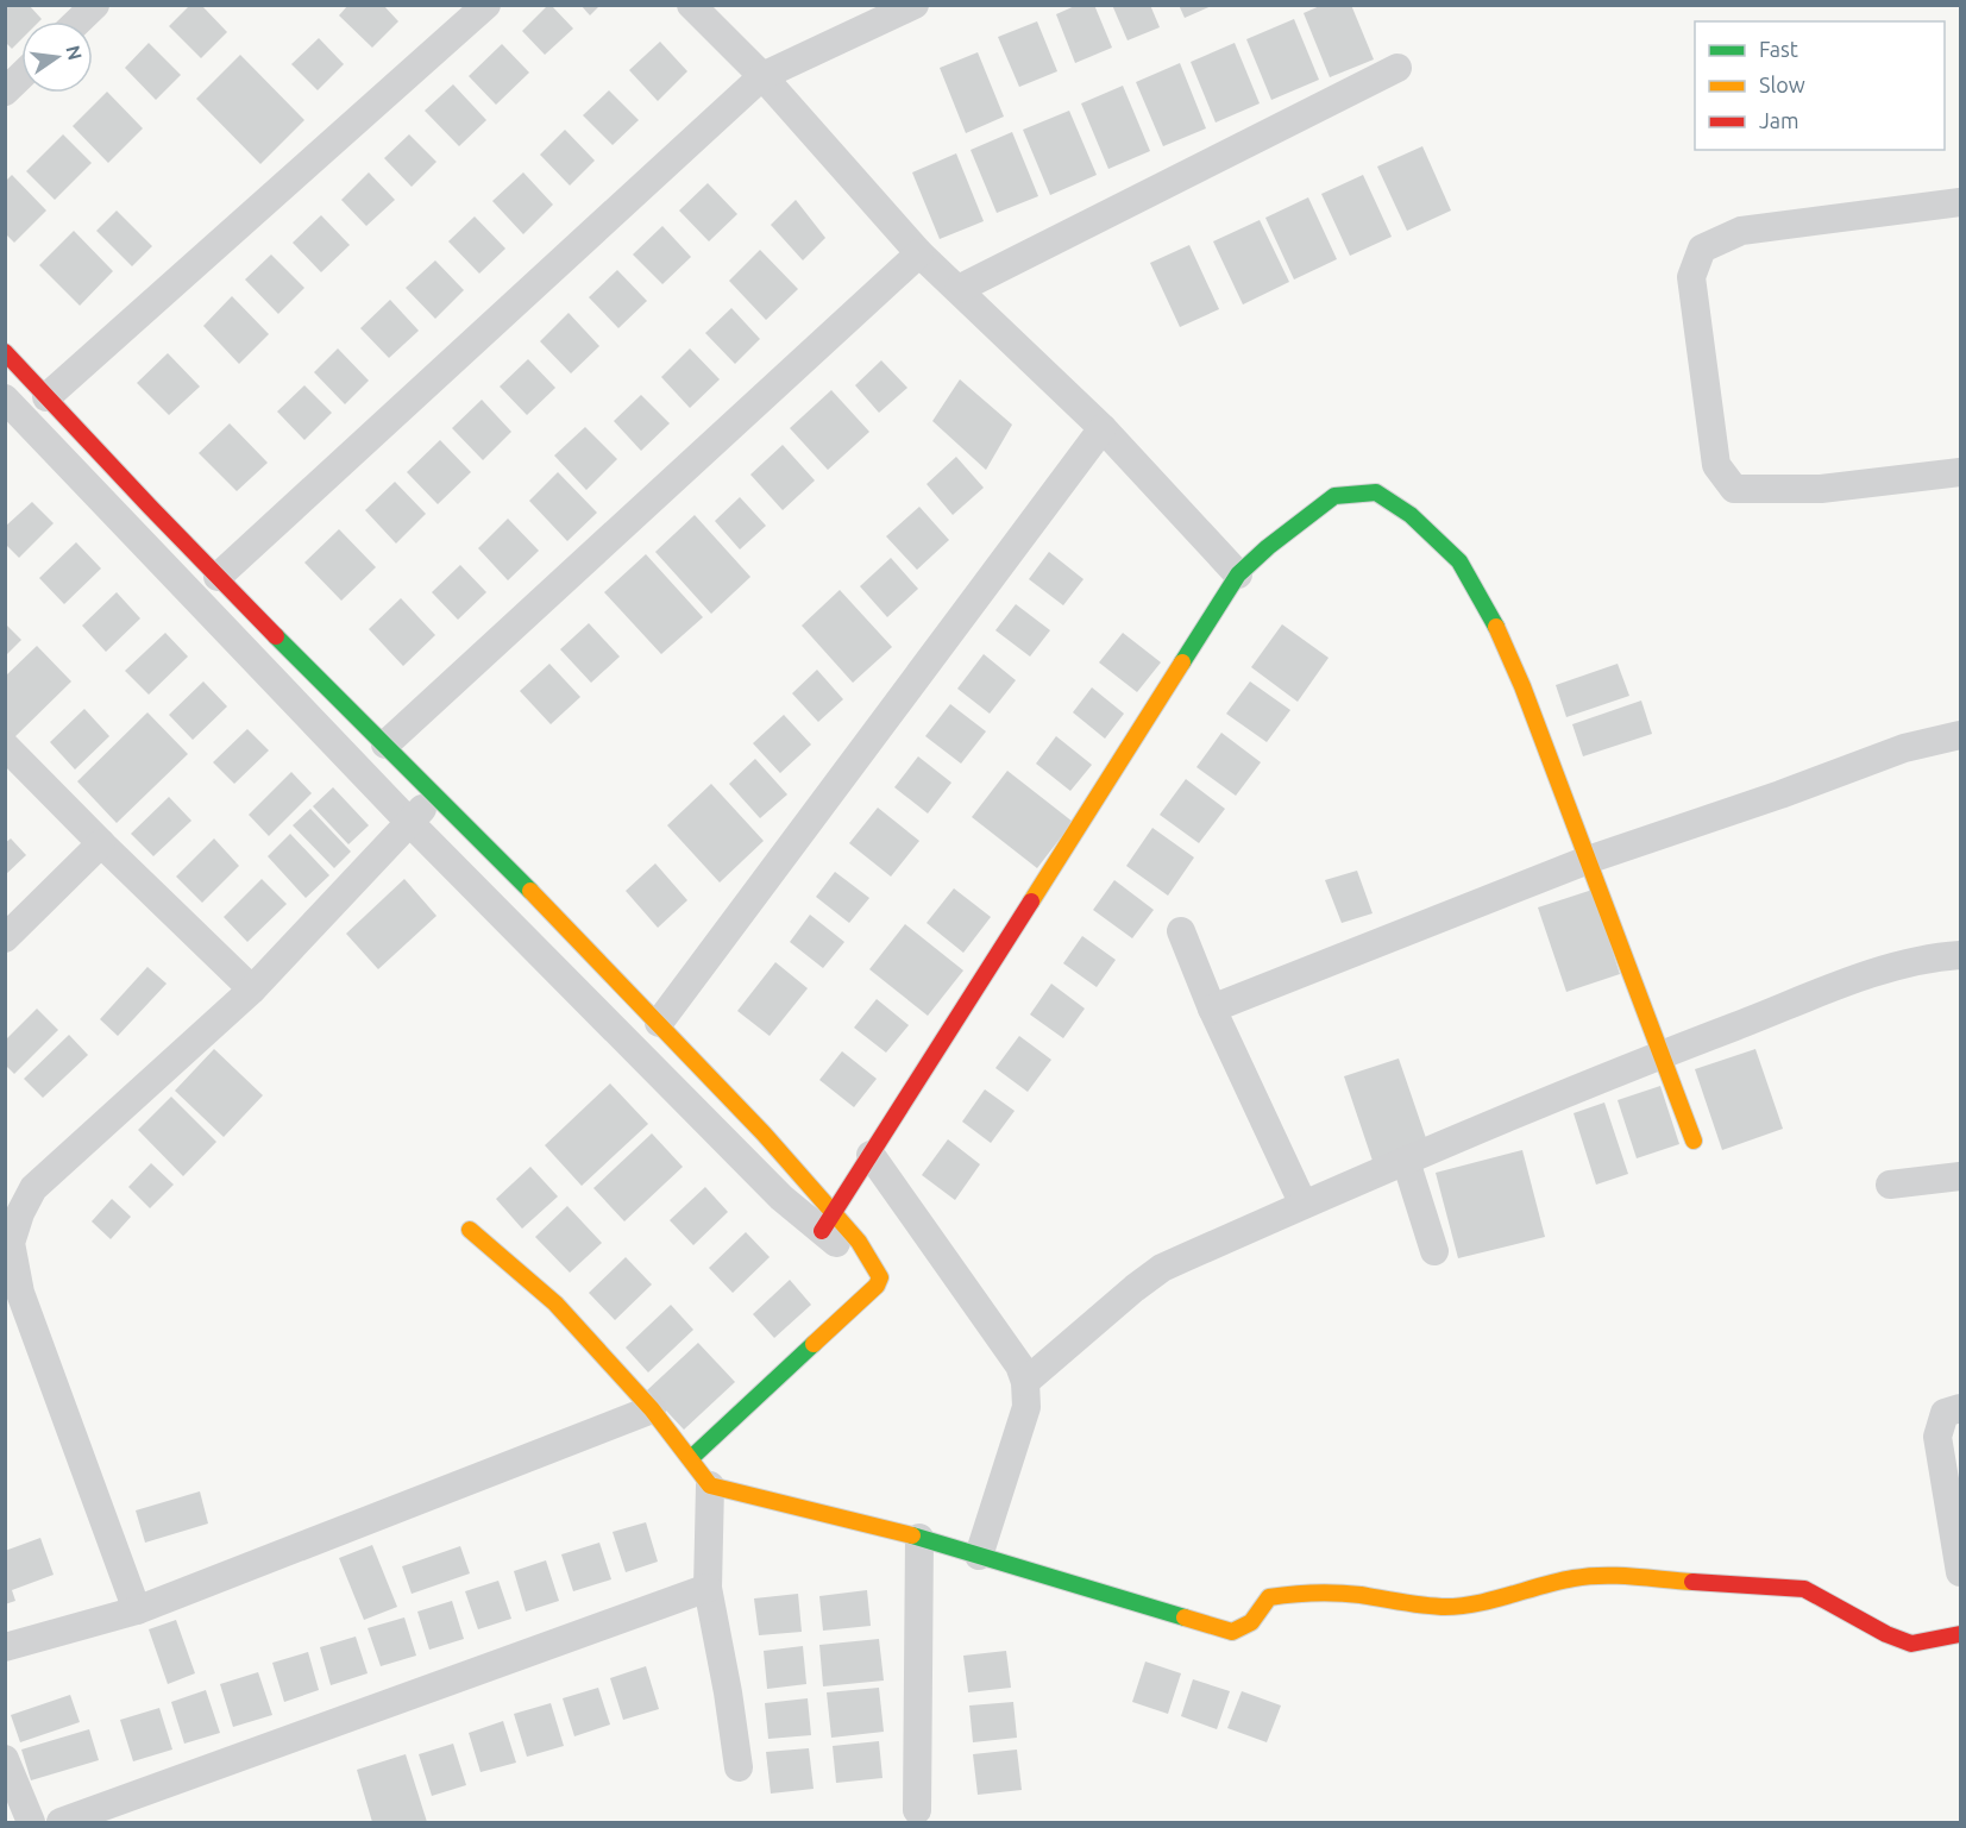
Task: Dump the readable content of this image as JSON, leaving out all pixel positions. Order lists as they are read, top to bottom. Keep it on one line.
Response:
{"legend":["Fast","Slow","Jam"],"north":"right"}
